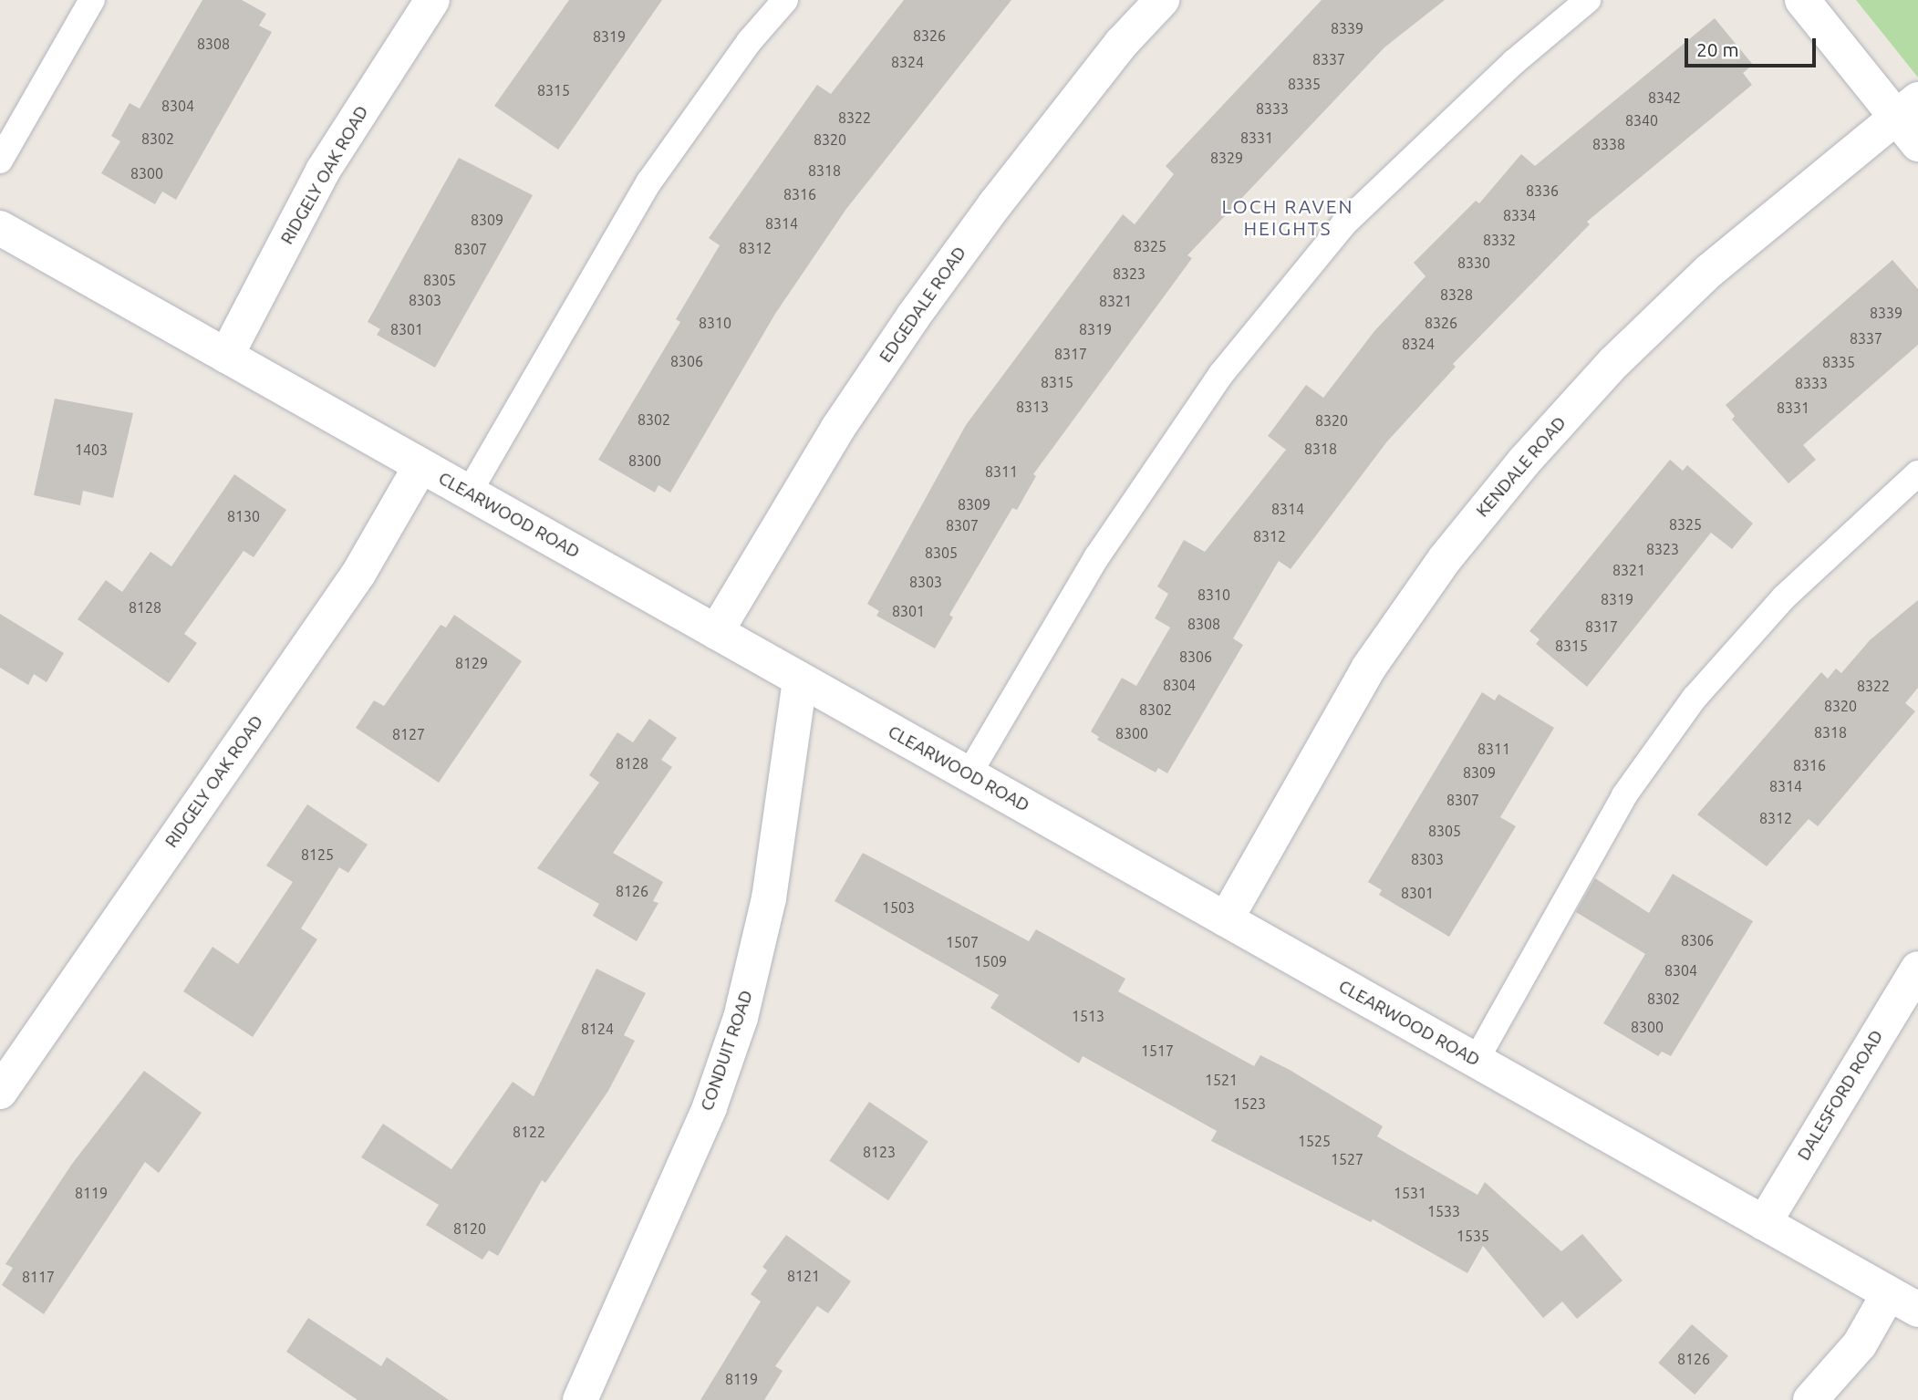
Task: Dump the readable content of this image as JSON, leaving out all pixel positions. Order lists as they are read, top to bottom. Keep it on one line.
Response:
{"streets":{"street":["RIDGELY OAK ROAD","EDGEDALE ROAD","KENDALE ROAD","CLEARWOOD ROAD","CONDUIT ROAD","DALESFORD ROAD"]},"crossings":[["RIDGELY OAK ROAD","CLEARWOOD ROAD"],["EDGEDALE ROAD","CLEARWOOD ROAD"],["KENDALE ROAD","CLEARWOOD ROAD"],["CLEARWOOD ROAD","CONDUIT ROAD"],["CLEARWOOD ROAD","DALESFORD ROAD"]],"districts":["LOCH RAVEN HEIGHTS"],"house_numbers":["8339","8326","8319","8308","8337","8324","8335","8315","8342","8304","8333","8322","8340","8331","8302","8320","8338","8329","8318","8300","8336","8316","8334","8309","8314","8332","8325","8312","8307","8330","8323","8305","8328","8303","8321","8339","8310","8326","8301","8319","8337","8324","8317","8306","8335","8315","8333","8313","8331","8302","8320","8318","1403","8300","8311","8309","8314","8130","8325","8307","8312","8323","8305","8321","8303","8310","8319","8128","8301","8308","8317","8315","8306","8129","8304","8322","8320","8302","8318","8300","8127","8311","8128","8316","8309","8314","8307","8312","8305","8125","8303","8126","8301","1503","8306","1507","1509","8304","8302","1513","8300","8124","1517","1521","1523","8122","1525","8123","1527","8119","1531","1533","8120","1535","8121","8117","8126","8119"],"scale_bar":"20 m"}
